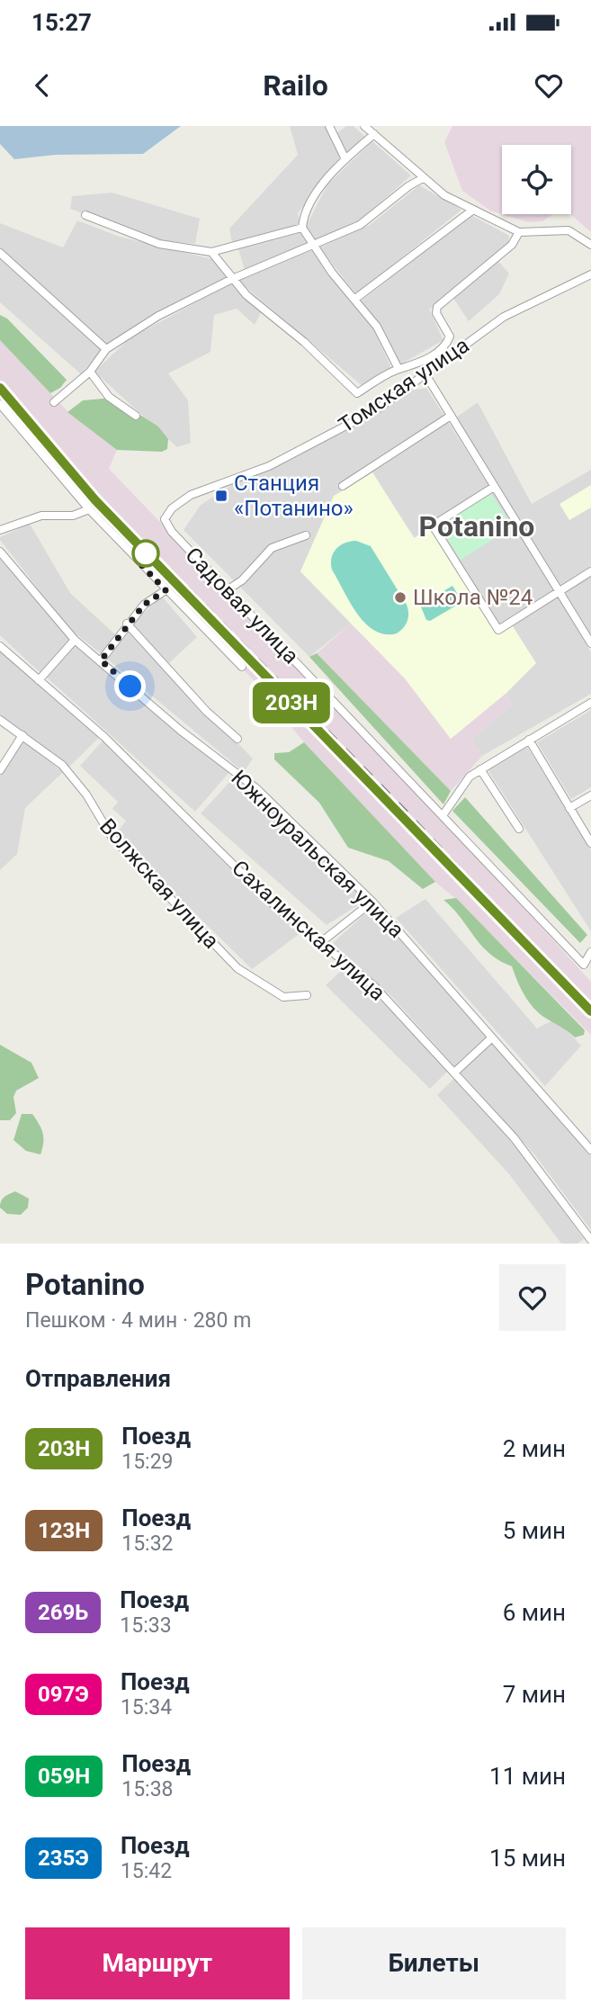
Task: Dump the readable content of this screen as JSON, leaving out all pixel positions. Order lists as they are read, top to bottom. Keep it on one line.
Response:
{"streets":{"street":["Томская улица","Садовая улица","Южноуральская улица","Волжская улица","Сахалинская улица"]},"crossings":[["Томская улица","Садовая улица"]],"districts":["Potanino"],"places":{"transit":["Станция «Потанино»"],"other":["Школа №24"]},"page":{"status":"15:27","header":"Railo","on_map":"203Н","heading":[["Potanino","Пешком · 4 мин · 280 m"],"Отправления"],"list":[{"mark":"203Н","name":"Поезд","note":"15:29","value":"2 мин"},{"mark":"123Н","name":"Поезд","note":"15:32","value":"5 мин"},{"mark":"269Ь","name":"Поезд","note":"15:33","value":"6 мин"},{"mark":"097Э","name":"Поезд","note":"15:34","value":"7 мин"},{"mark":"059Н","name":"Поезд","note":"15:38","value":"11 мин"},{"mark":"235Э","name":"Поезд","note":"15:42","value":"15 мин"}],"buttons":["Маршрут","Билеты"]}}
